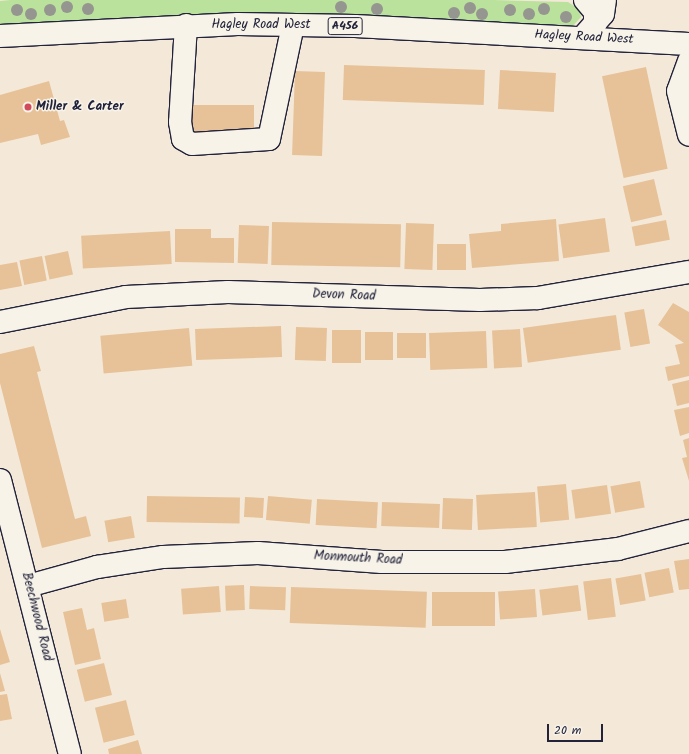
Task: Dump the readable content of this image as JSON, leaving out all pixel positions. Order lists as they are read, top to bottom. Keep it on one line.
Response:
{"streets":{"main road":["Hagley Road West","A456","Devon Road","Monmouth Road","Beechwood Road"]},"crossings":[["Monmouth Road","Beechwood Road"]],"places":["Miller & Carter"],"scale_bar":"20 m"}
